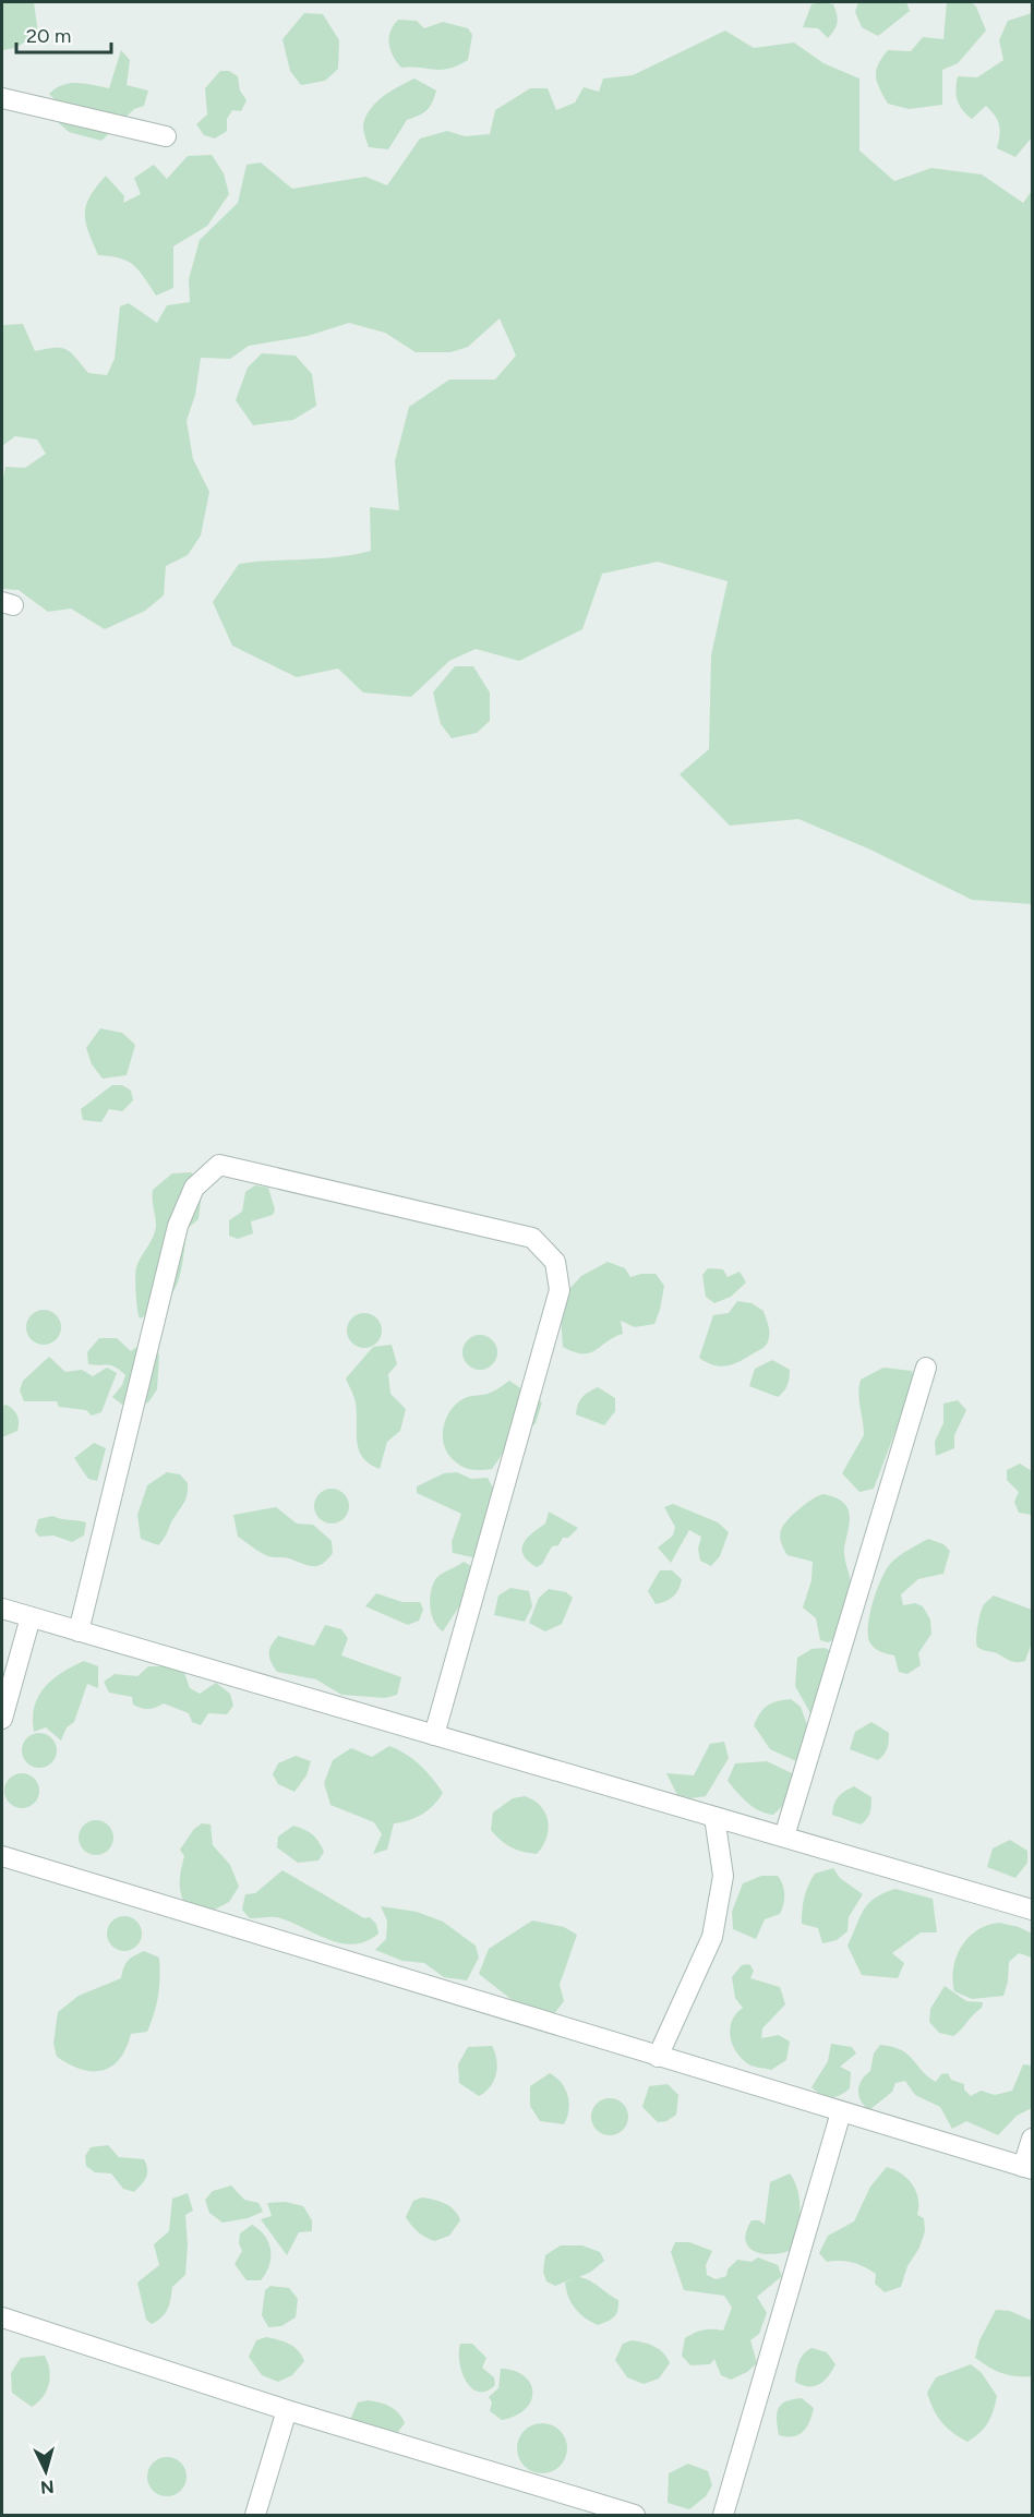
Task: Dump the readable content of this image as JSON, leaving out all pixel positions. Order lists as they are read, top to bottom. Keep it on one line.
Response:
{"scale_bar":"20 m","north":"bottom"}
